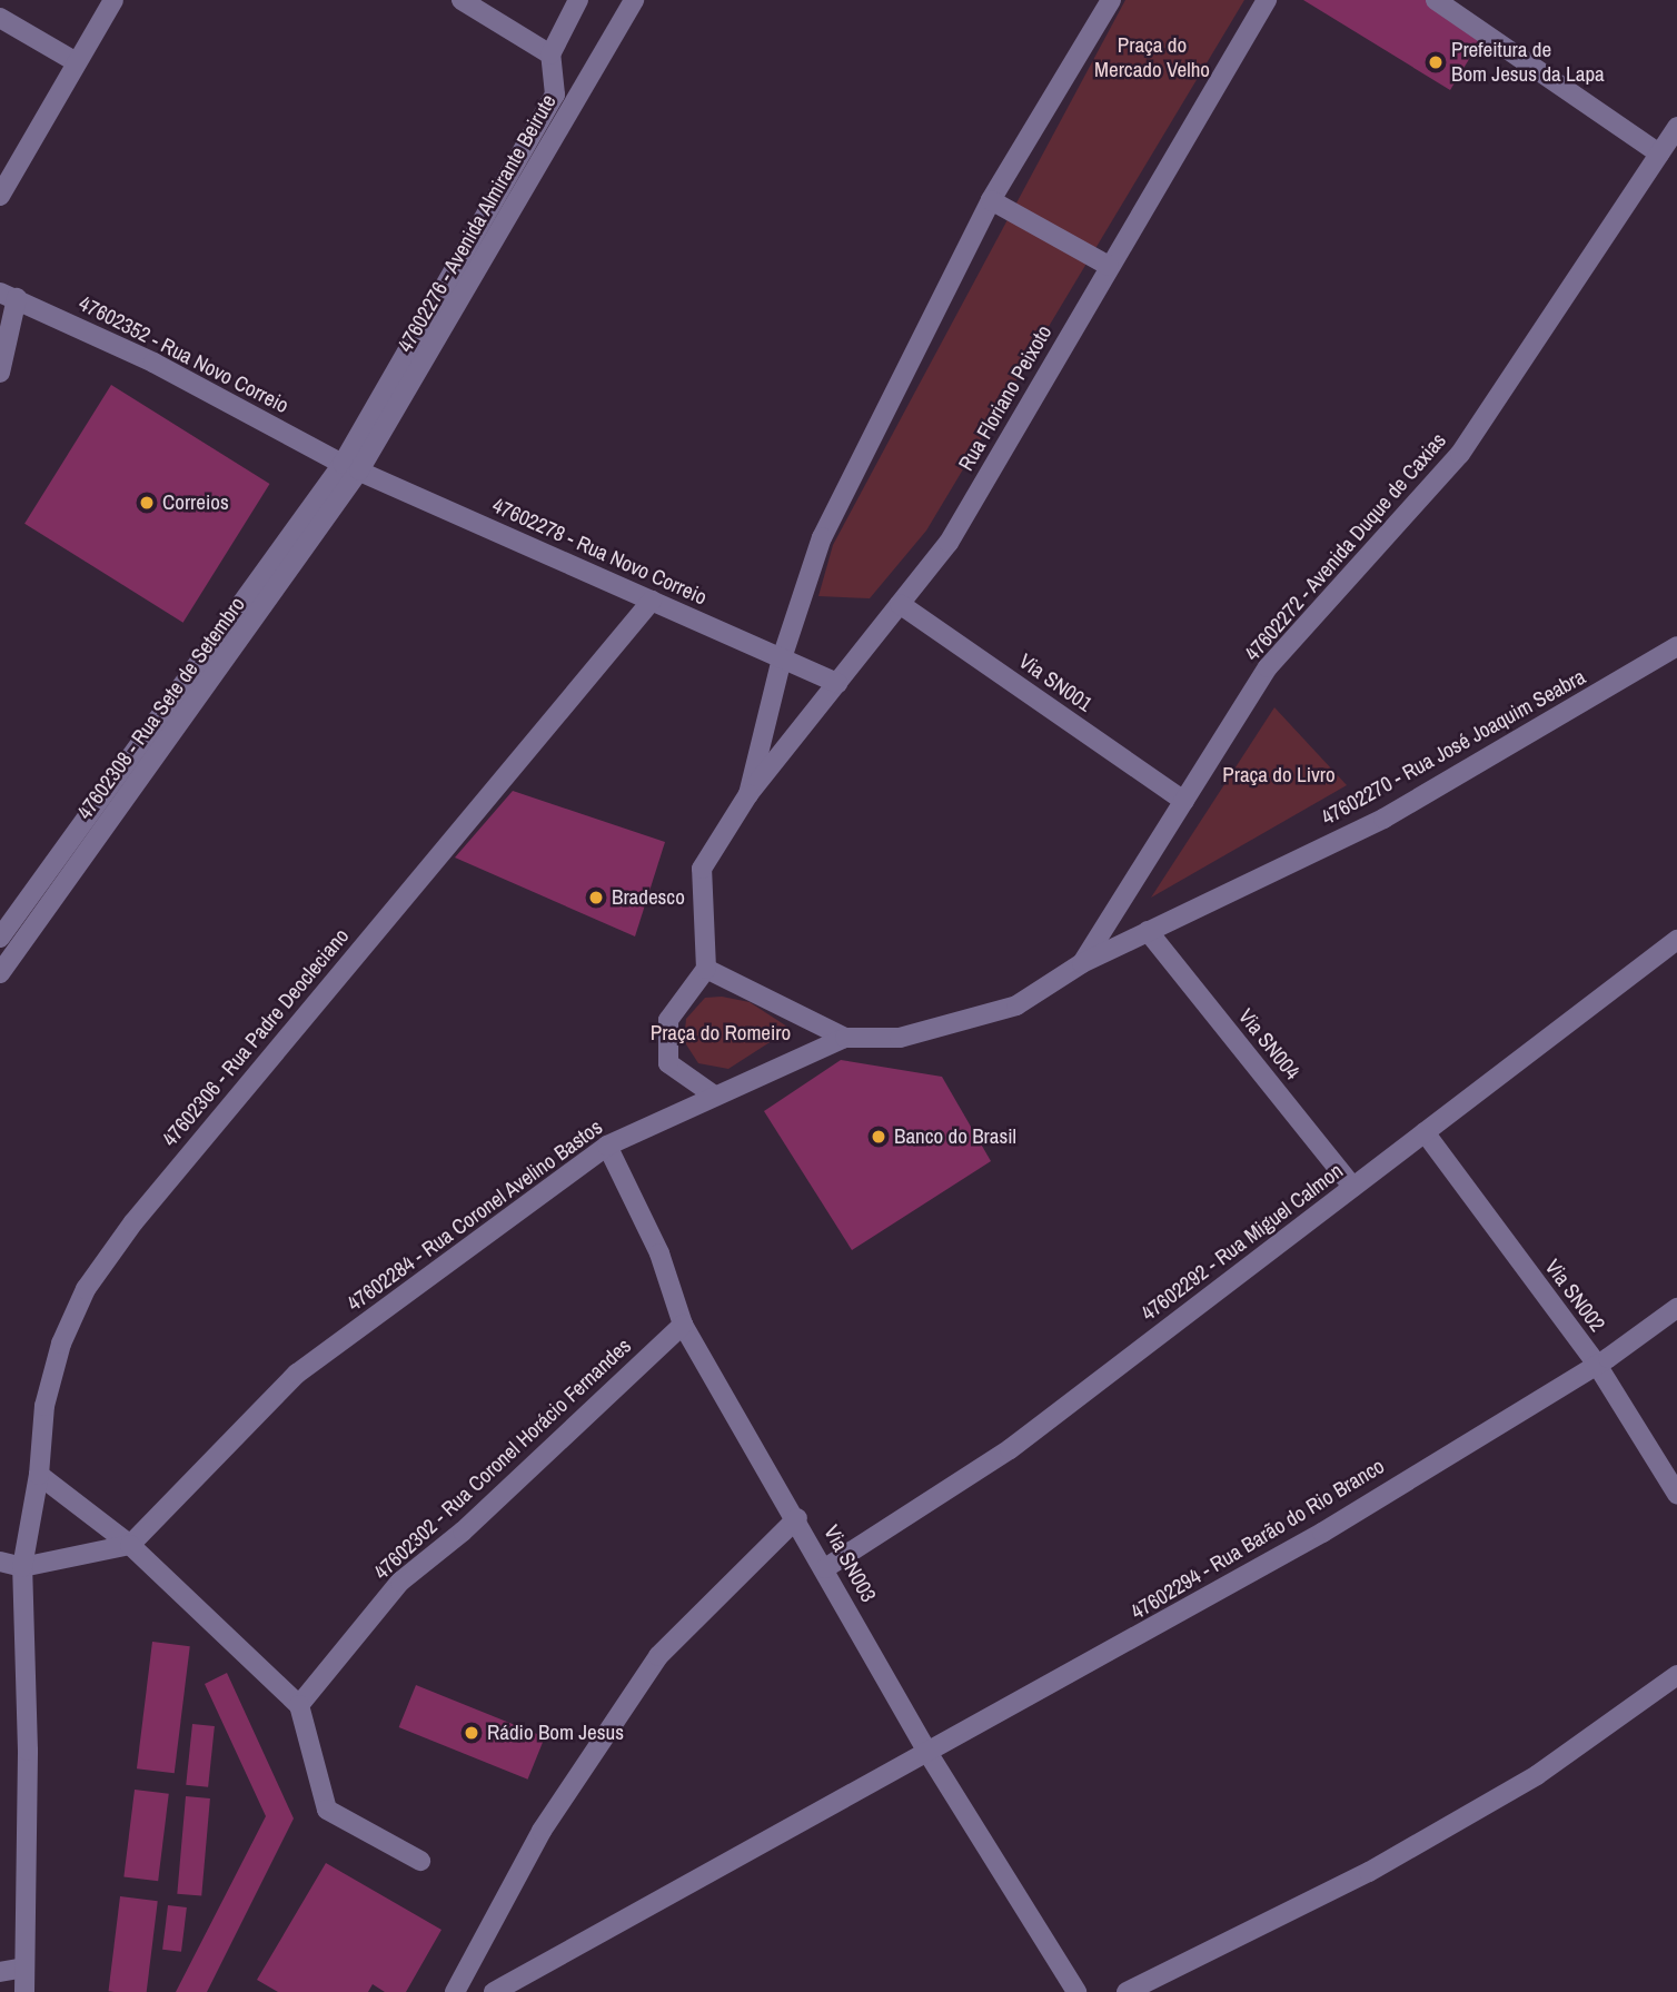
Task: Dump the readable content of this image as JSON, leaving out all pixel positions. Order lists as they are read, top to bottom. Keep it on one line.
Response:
{"streets":{"street":["47602276 - Avenida Almirante Beirute","47602352 - Rua Novo Correio","Rua Floriano Peixoto","47602272 - Avenida Duque de Caxias","47602278 - Rua Novo Correio","Via SN001","47602308 - Rua Sete de Setembro","47602270 - Rua José Joaquim Seabra","47602306 - Rua Padre Deocleciano","Via SN004","47602284 - Rua Coronel Avelino Bastos","47602292 - Rua Miguel Calmon","Via SN002","47602302 - Rua Coronel Horácio Fernandes","47602294 - Rua Barão do Rio Branco","Via SN003"]},"crossings":[["47602276 - Avenida Almirante Beirute","47602352 - Rua Novo Correio"],["47602276 - Avenida Almirante Beirute","47602278 - Rua Novo Correio"],["47602276 - Avenida Almirante Beirute","47602308 - Rua Sete de Setembro"],["47602352 - Rua Novo Correio","47602278 - Rua Novo Correio"],["47602352 - Rua Novo Correio","47602308 - Rua Sete de Setembro"],["Rua Floriano Peixoto","47602278 - Rua Novo Correio"],["Rua Floriano Peixoto","Via SN001"],["47602272 - Avenida Duque de Caxias","Via SN001"],["47602272 - Avenida Duque de Caxias","47602270 - Rua José Joaquim Seabra"],["47602272 - Avenida Duque de Caxias","47602284 - Rua Coronel Avelino Bastos"],["47602278 - Rua Novo Correio","47602308 - Rua Sete de Setembro"],["47602278 - Rua Novo Correio","47602306 - Rua Padre Deocleciano"],["47602270 - Rua José Joaquim Seabra","Via SN004"],["47602270 - Rua José Joaquim Seabra","47602284 - Rua Coronel Avelino Bastos"],["Via SN004","47602292 - Rua Miguel Calmon"],["47602284 - Rua Coronel Avelino Bastos","Via SN003"],["47602292 - Rua Miguel Calmon","Via SN002"],["47602292 - Rua Miguel Calmon","Via SN003"],["Via SN002","47602294 - Rua Barão do Rio Branco"],["47602302 - Rua Coronel Horácio Fernandes","Via SN003"],["47602294 - Rua Barão do Rio Branco","Via SN003"]],"parks":["Praça do Mercado Velho","Praça do Livro","Praça do Romeiro"],"places":["Prefeitura de Bom Jesus da Lapa","Correios","Bradesco","Banco do Brasil","Rádio Bom Jesus"]}
